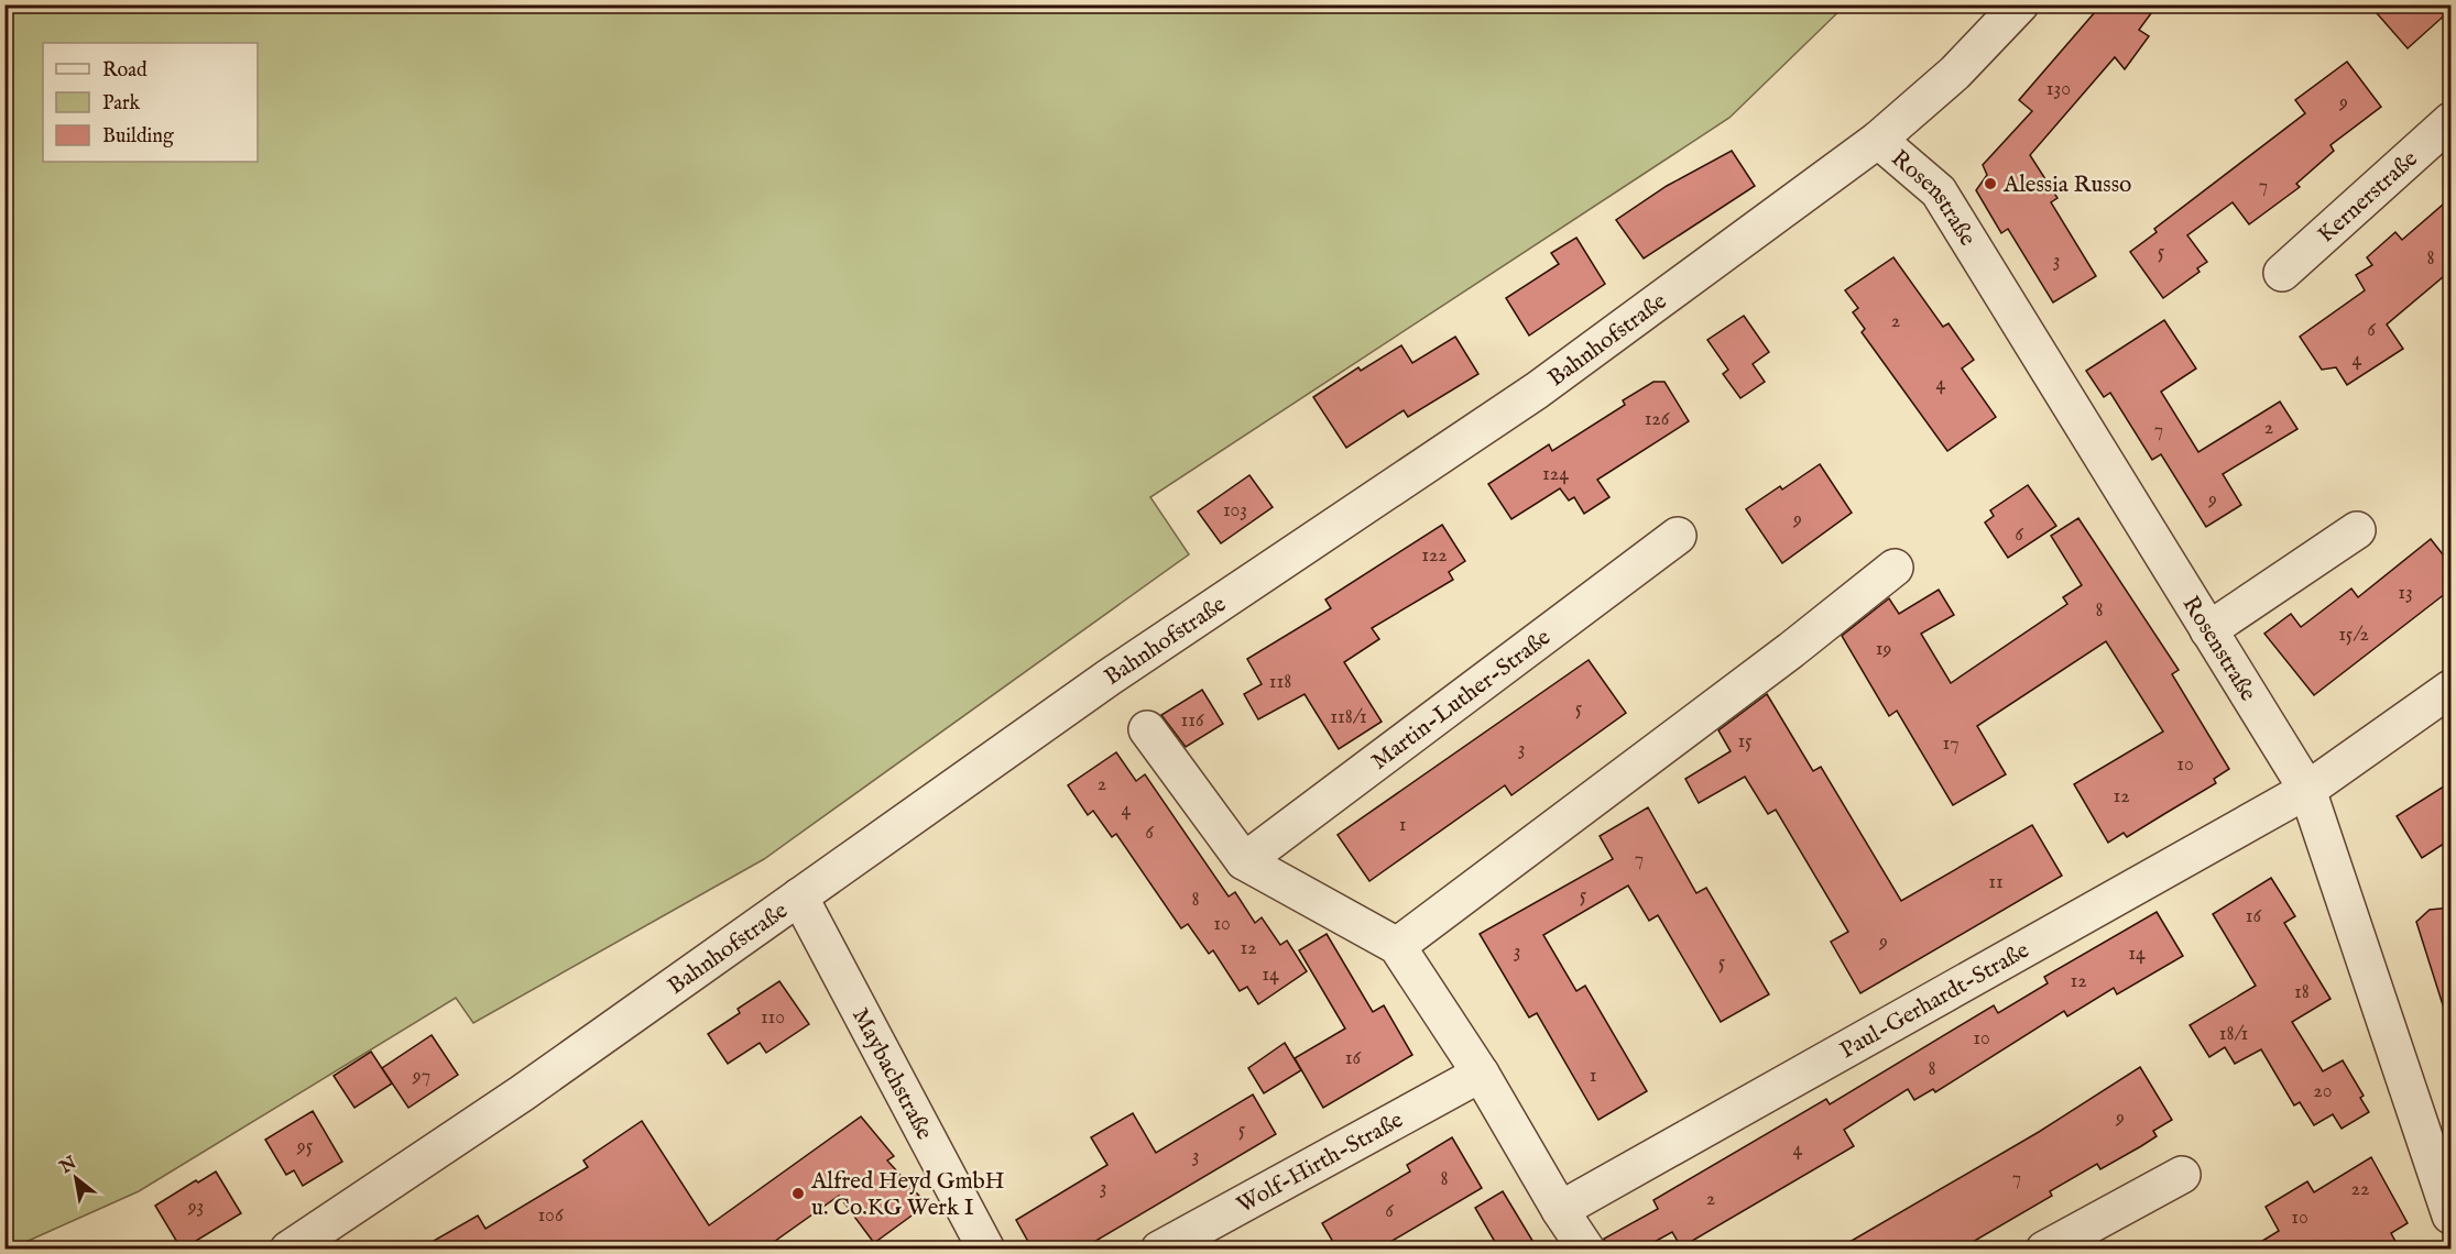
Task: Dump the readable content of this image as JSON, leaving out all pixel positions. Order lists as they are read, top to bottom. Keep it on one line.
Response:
{"streets":{"street":["Kernerstraße","Rosenstraße","Bahnhofstraße","Martin-Luther-Straße","Paul-Gerhardt-Straße","Maybachstraße","Wolf-Hirth-Straße"]},"crossings":[["Rosenstraße","Bahnhofstraße"],["Rosenstraße","Paul-Gerhardt-Straße"],["Bahnhofstraße","Maybachstraße"]],"places":["Alessia Russo","Alfred Heyd GmbH u. Co.KG Werk I"],"house_numbers":["130","9","7","5","8","3","2","6","4","4","126","2","7","124","9","103","9","6","122","13","8","15/2","19","118","5","118/1","116","15","17","3","10","2","12","4","1","6","7","11","5","8","16","10","9","12","3","14","5","14","12","18","110","18/1","10","16","8","97","1","20","9","5","95","4","3","7","8","3","22","2","93","6","106","10"],"legend":["Road","Park","Building"],"north":"top left"}
